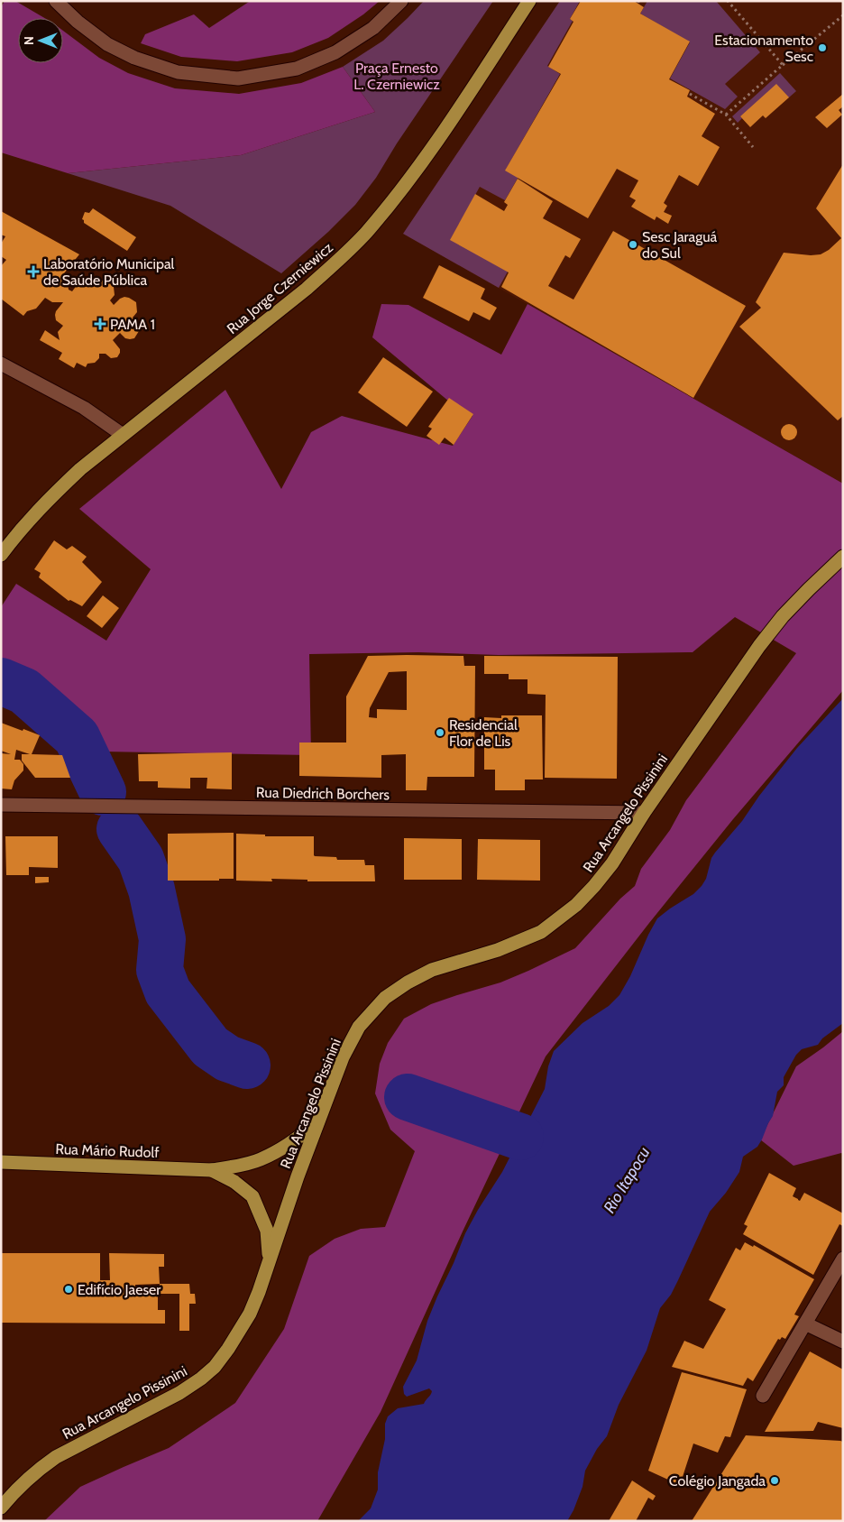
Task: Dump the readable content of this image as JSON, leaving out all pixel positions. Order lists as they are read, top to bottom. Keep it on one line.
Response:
{"streets":{"main road":["Rua Jorge Czerniewicz","Rua Arcangelo Pissinini","Rua Mário Rudolf"],"street":["Rua Diedrich Borchers"]},"crossings":[["Rua Diedrich Borchers","Rua Arcangelo Pissinini"],["Rua Arcangelo Pissinini","Rua Mário Rudolf"]],"water":["Rio Itapocu"],"parks":["Praça Ernesto L. Czerniewicz"],"places":{"other":["Estacionamento Sesc","Sesc Jaraguá do Sul","Residencial Flor de Lis","Edifício Jaeser","Colégio Jangada"],"health":["Laboratório Municipal de Saúde Pública","PAMA 1"]},"north":"left"}
